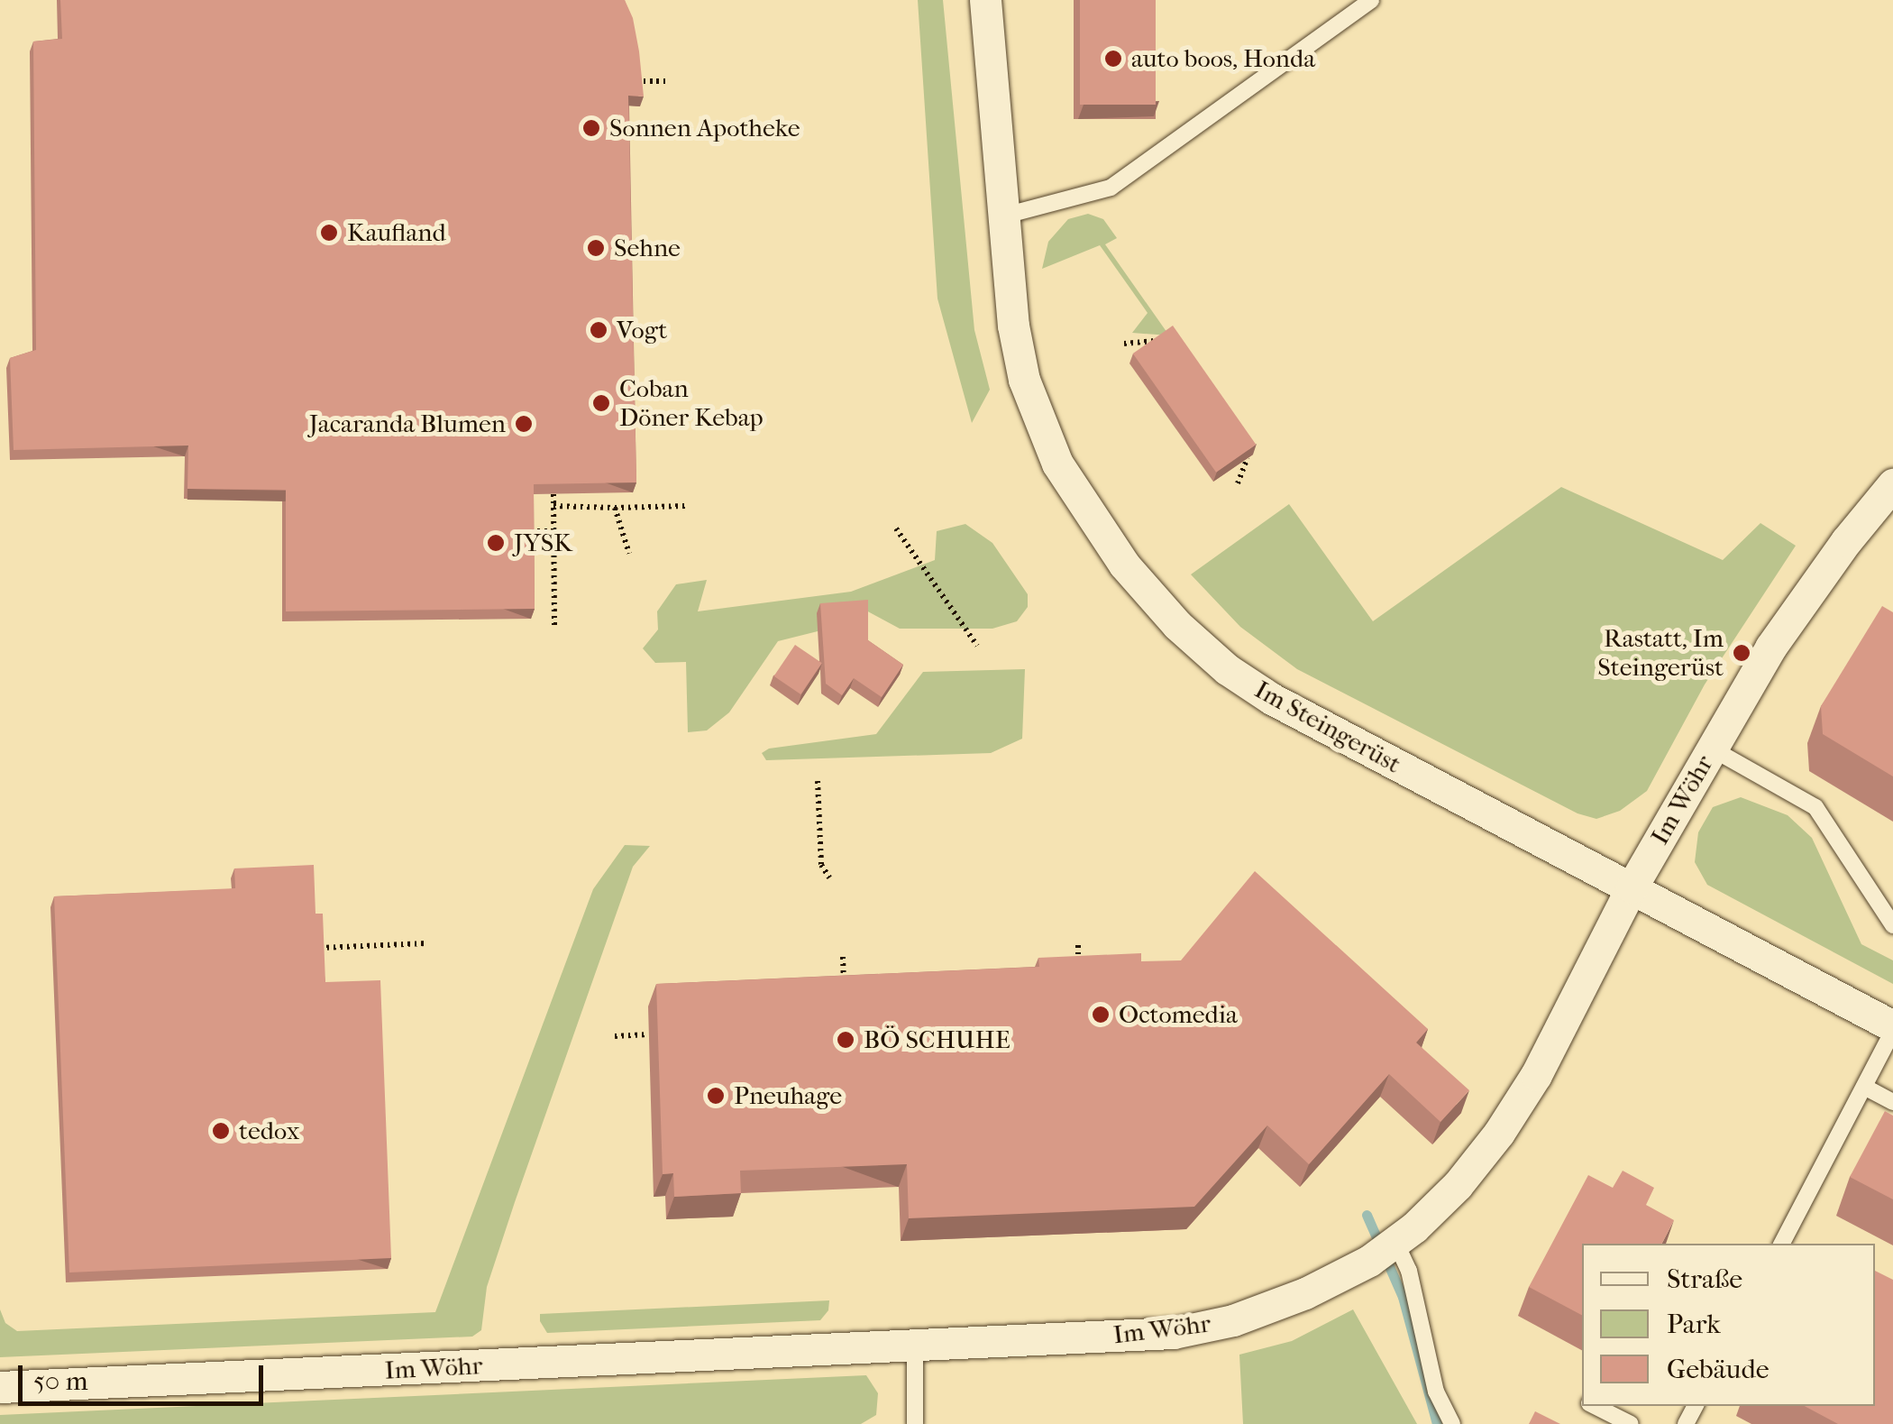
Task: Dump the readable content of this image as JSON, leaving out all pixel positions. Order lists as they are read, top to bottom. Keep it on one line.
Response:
{"streets":{"street":["Im Steingerüst","Im Wöhr"]},"crossings":[["Im Steingerüst","Im Wöhr"]],"places":["auto boos, Honda","Sonnen Apotheke","Kaufland","Sehne","Vogt","Coban Döner Kebap","Jacaranda Blumen","JYSK","Rastatt, Im Steingerüst","Octomedia","BÖ SCHUHE","Pneuhage","tedox"],"legend":["Straße","Park","Gebäude"],"scale_bar":"50 m"}
